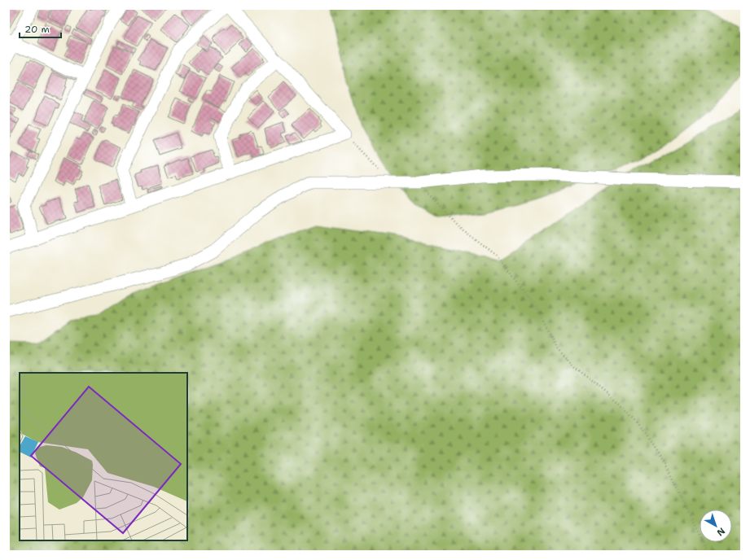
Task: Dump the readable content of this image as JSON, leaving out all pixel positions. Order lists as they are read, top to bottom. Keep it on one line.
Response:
{"scale_bar":"20 m","north":"bottom right"}
